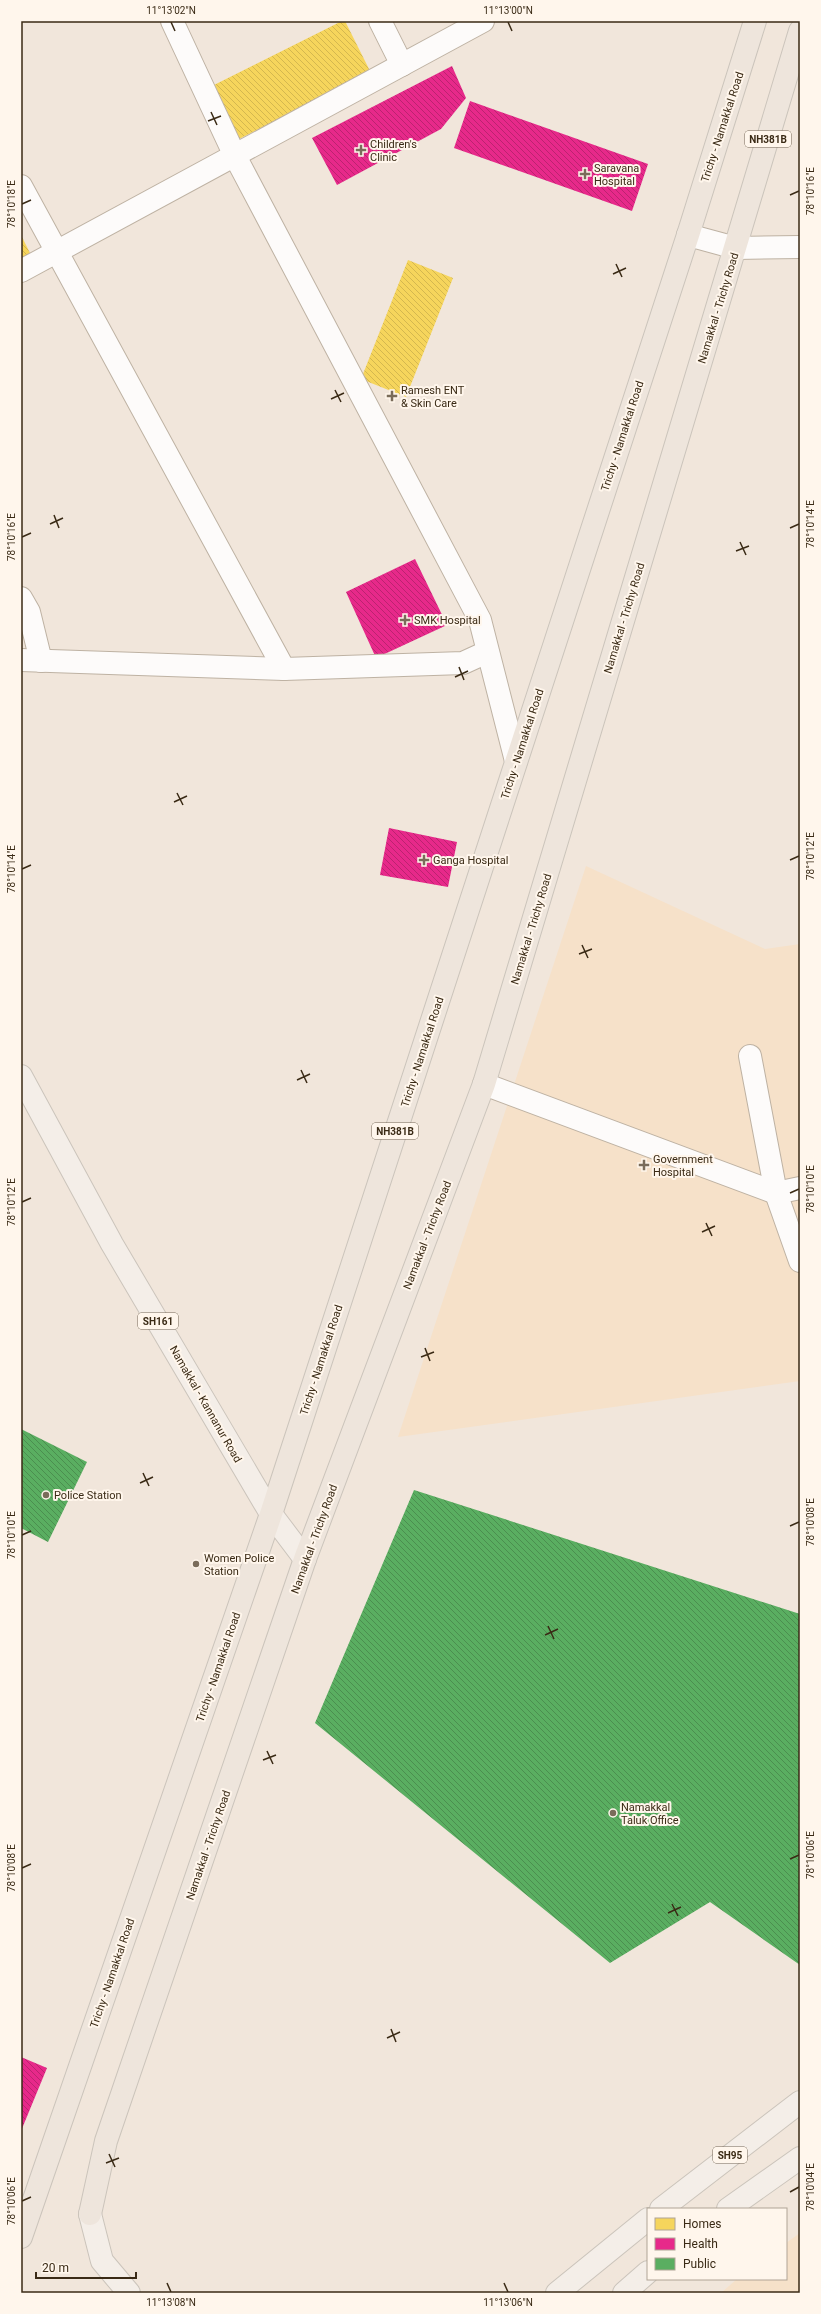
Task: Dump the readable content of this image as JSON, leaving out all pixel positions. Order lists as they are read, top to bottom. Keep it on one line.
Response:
{"streets":{"highway":["Trichy - Namakkal Road","NH381B","Namakkal - Trichy Road"],"main road":["SH161","Namakkal - Kannanur Road","SH95"]},"crossings":[["Trichy - Namakkal Road","Namakkal - Kannanur Road"],["NH381B","Namakkal - Trichy Road"],["Namakkal - Trichy Road","Namakkal - Kannanur Road"]],"places":{"health":["Children's Clinic","Saravana Hospital","Ramesh ENT & Skin Care","SMK Hospital","Ganga Hospital","Government Hospital"],"other":["Police Station","Women Police Station","Namakkal Taluk Office"]},"legend":["Homes","Health","Public"],"scale_bar":"20 m","coordinates":["11°13'02\"N","11°13'00\"N","78°10'16\"E","78°10'18\"E","78°10'14\"E","78°10'12\"E","78°10'10\"E","78°10'08\"E","78°10'06\"E","78°10'04\"E","11°13'08\"N","11°13'06\"N"]}
